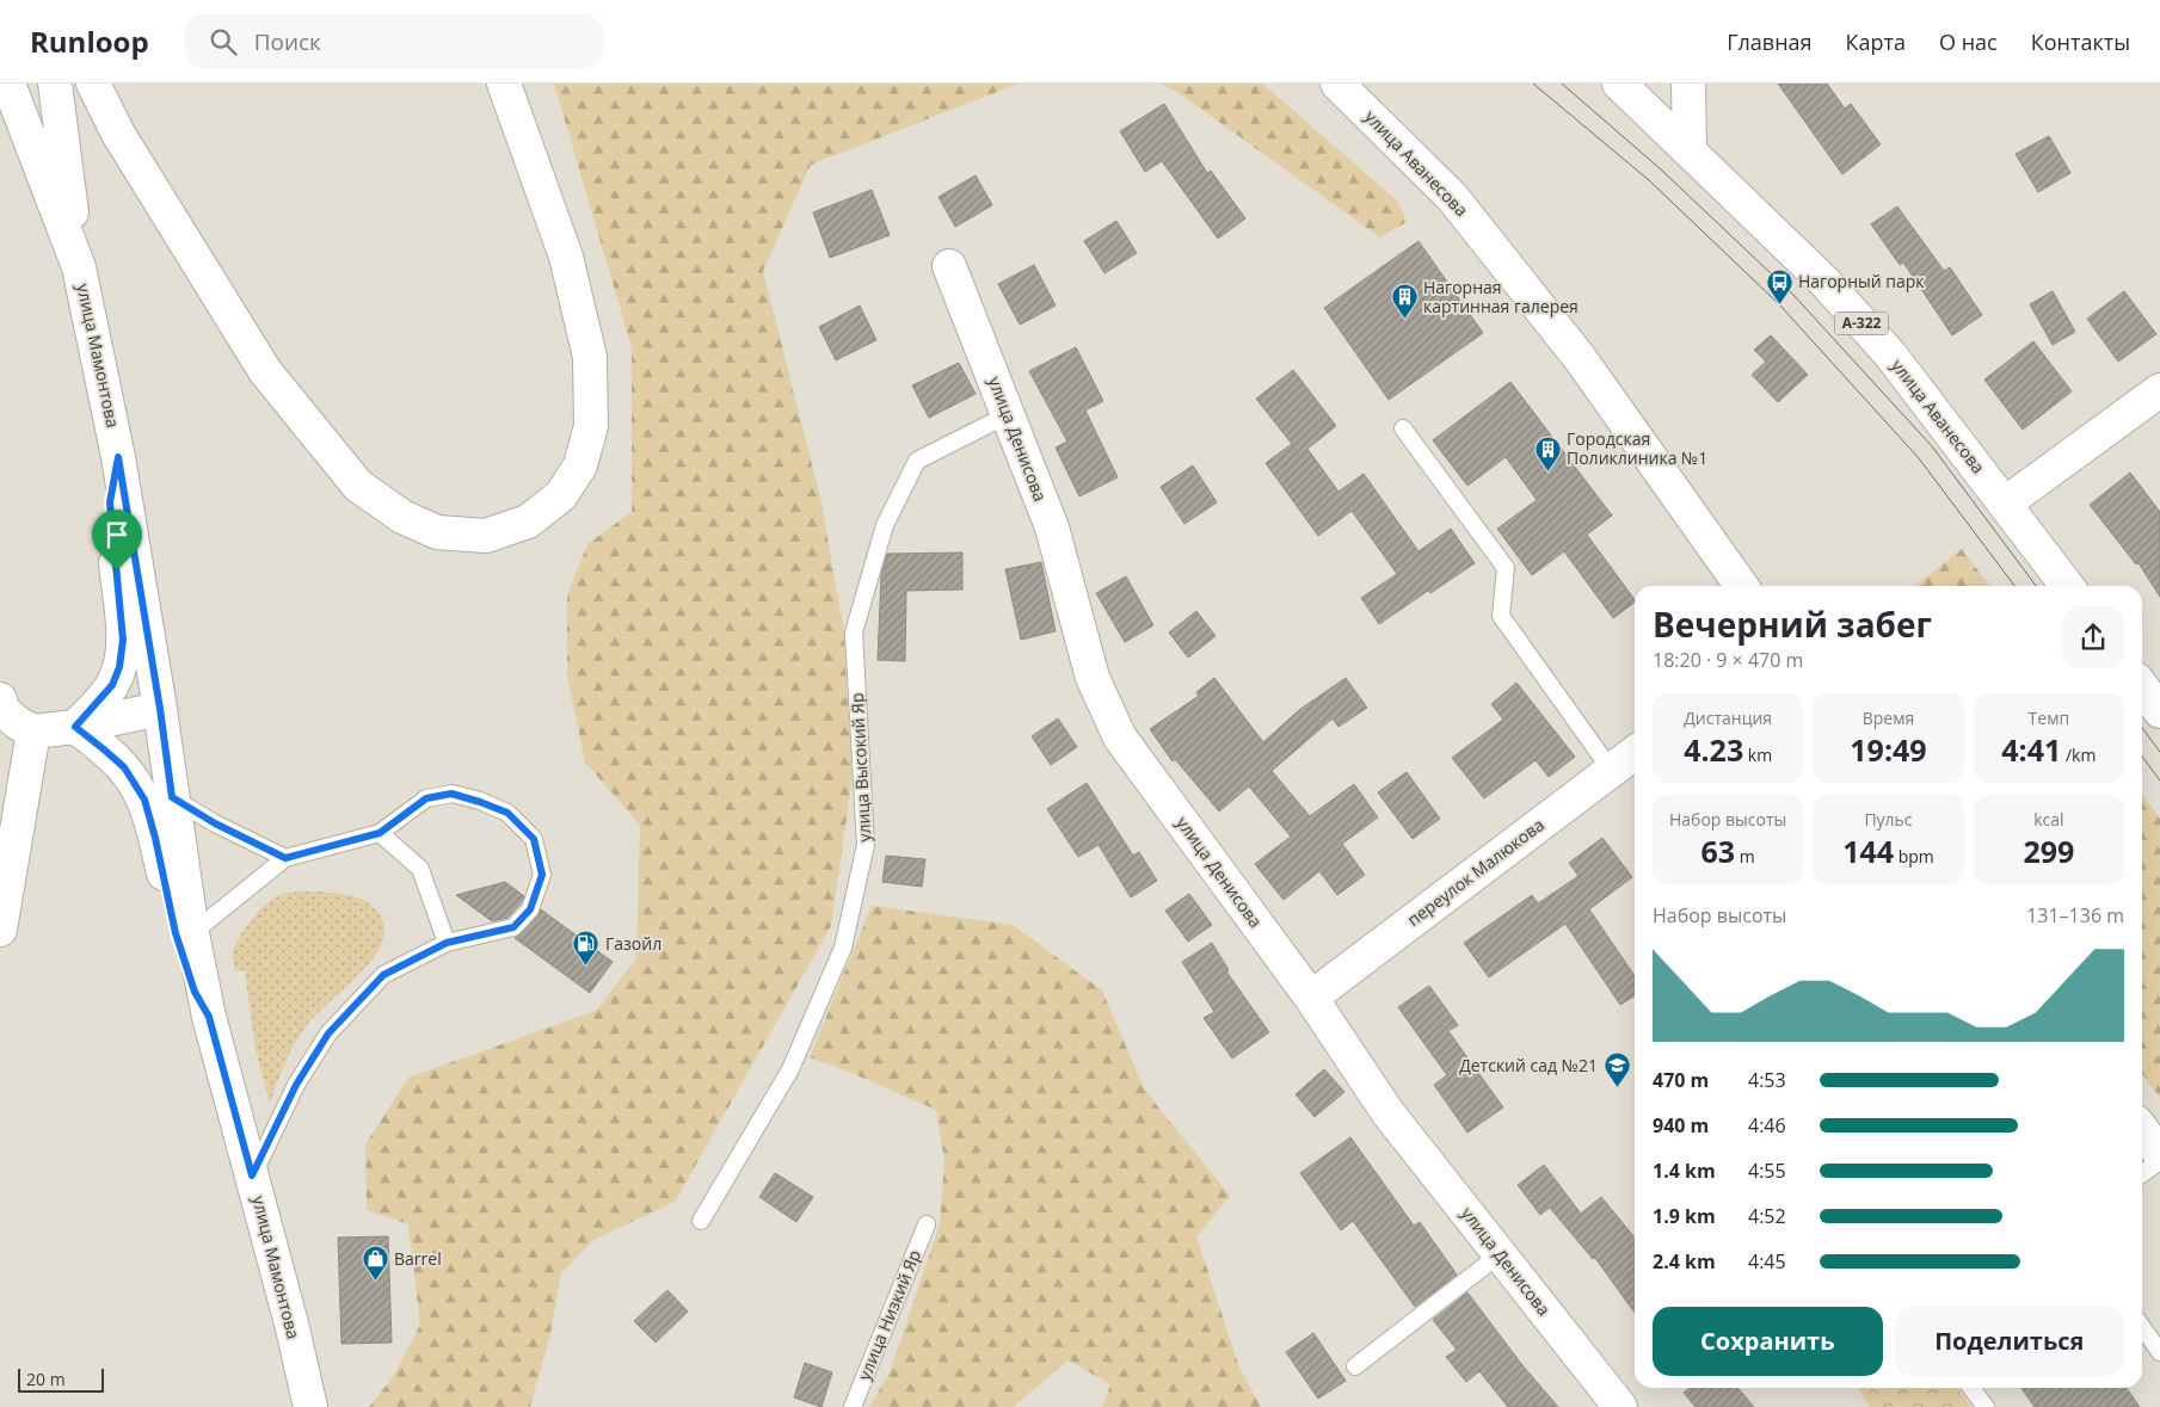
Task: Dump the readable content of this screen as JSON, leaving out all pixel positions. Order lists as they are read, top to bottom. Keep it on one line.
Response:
{"streets":{"main road":["улица Аванесова","А-322","улица Мамонтова","улица Денисова","переулок Малюкова"],"lane":["улица Высокий Яр","улица Низкий Яр"]},"crossings":[["улица Денисова","улица Высокий Яр"],["улица Денисова","переулок Малюкова"]],"places":{"bus stop":["Нагорный парк"],"building":["Нагорная картинная галерея","Городская Поликлиника №1"],"fuel station":["Газойл"],"school or university":["Детский сад №21"],"shop":["Barrel"]},"scale_bar":"20 m","page":{"header":"Runloop","search":"Поиск","nav":["Главная","Карта","О нас","Контакты"],"heading":["Вечерний забег","18:20 · 9 × 470 m"],"stats":[["Дистанция","4.23 km"],["Время","19:49"],["Темп","4:41 /km"],["Набор высоты","63 m"],["Пульс","144 bpm"],["kcal","299"]],"chart":["Набор высоты","131–136 m"],"list":[{"name":"470 m","note":"4:53"},{"name":"940 m","note":"4:46"},{"name":"1.4 km","note":"4:55"},{"name":"1.9 km","note":"4:52"},{"name":"2.4 km","note":"4:45"}],"buttons":["Сохранить","Поделиться"],"scale":"20 m"}}
